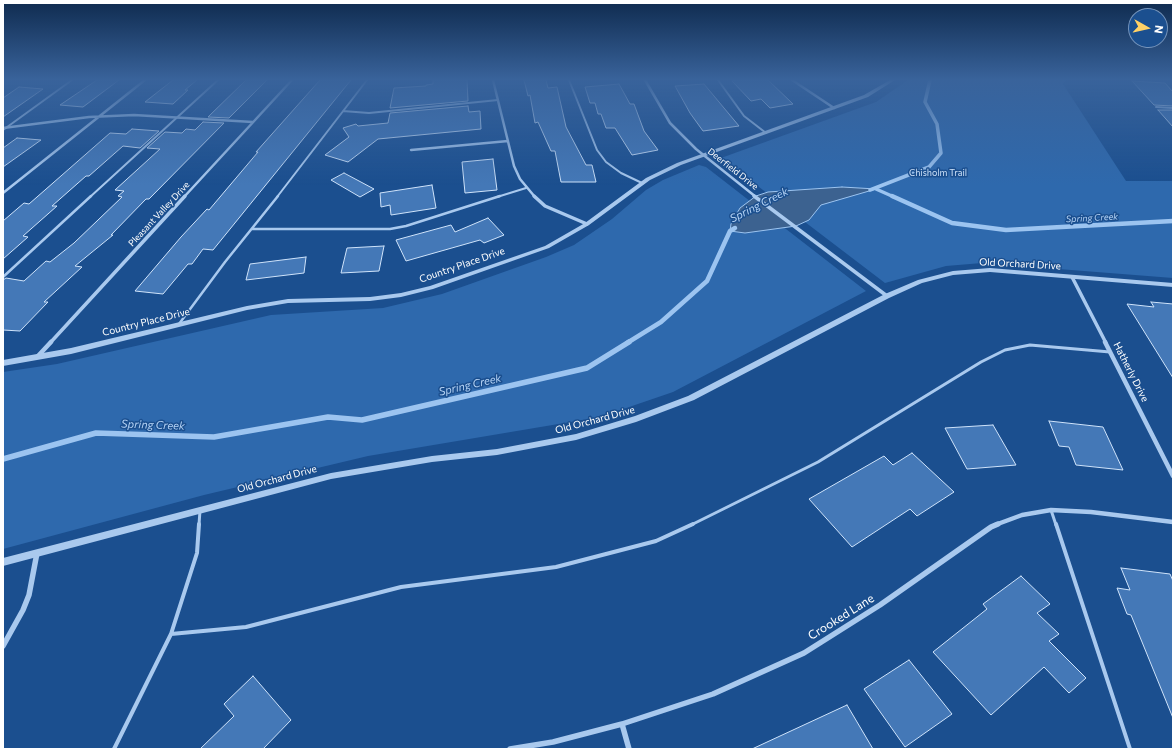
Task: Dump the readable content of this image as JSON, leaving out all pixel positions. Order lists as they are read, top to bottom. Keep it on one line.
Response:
{"streets":{"street":["Deerfield Drive","Pleasant Valley Drive","Old Orchard Drive","Country Place Drive","Hatherly Drive","Crooked Lane"]},"crossings":[["Deerfield Drive","Old Orchard Drive"],["Deerfield Drive","Country Place Drive"],["Pleasant Valley Drive","Country Place Drive"],["Old Orchard Drive","Hatherly Drive"]],"water":["Spring Creek"],"parks":["Chisholm Trail"],"north":"right"}
